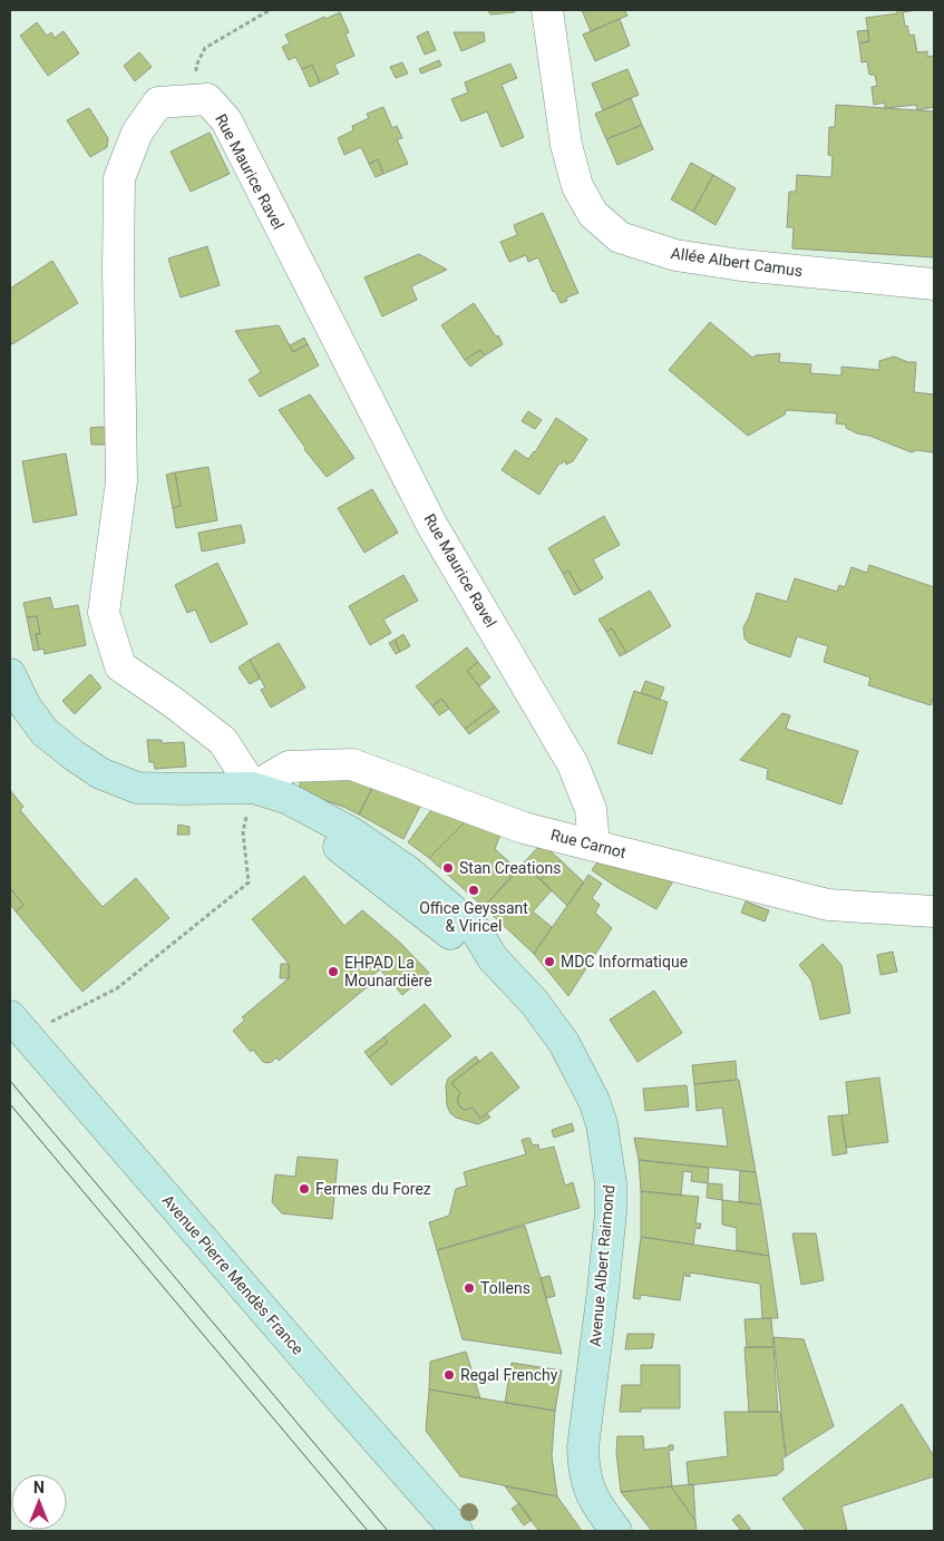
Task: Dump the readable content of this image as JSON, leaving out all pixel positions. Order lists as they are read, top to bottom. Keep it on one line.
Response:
{"streets":{"street":["Rue Maurice Ravel","Allée Albert Camus","Rue Carnot","Avenue Albert Raimond","Avenue Pierre Mendès France"]},"crossings":[["Rue Maurice Ravel","Rue Carnot"],["Rue Carnot","Avenue Albert Raimond"]],"places":["Stan Creations","Office Geyssant & Viricel","MDC Informatique","EHPAD La Mounardière","Fermes du Forez","Tollens","Regal Frenchy"],"north":"top"}
